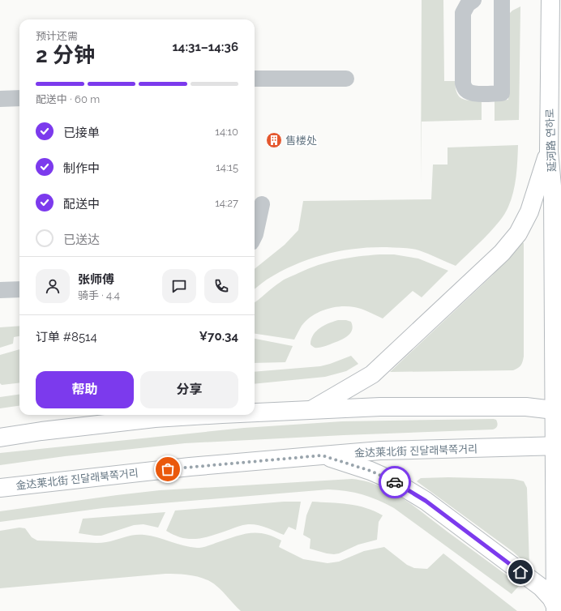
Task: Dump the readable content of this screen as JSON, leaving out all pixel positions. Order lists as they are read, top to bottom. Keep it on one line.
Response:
{"streets":{"main road":["延河路 연하로","金达莱北街 진달래북쪽거리"]},"crossings":[["延河路 연하로","金达莱北街 진달래북쪽거리"]],"places":{"building":["售楼处"]},"page":{"heading":["2 分钟","预计还需","14:31–14:36"],"panel":["张师傅","骑手 · 4.4","订单 #8514","¥70.34"],"bar":"配送中 · 60 m","list":[["已接单","14:10"],["制作中","14:15"],["配送中","14:27"],"已送达"],"buttons":["帮助","分享"]}}
